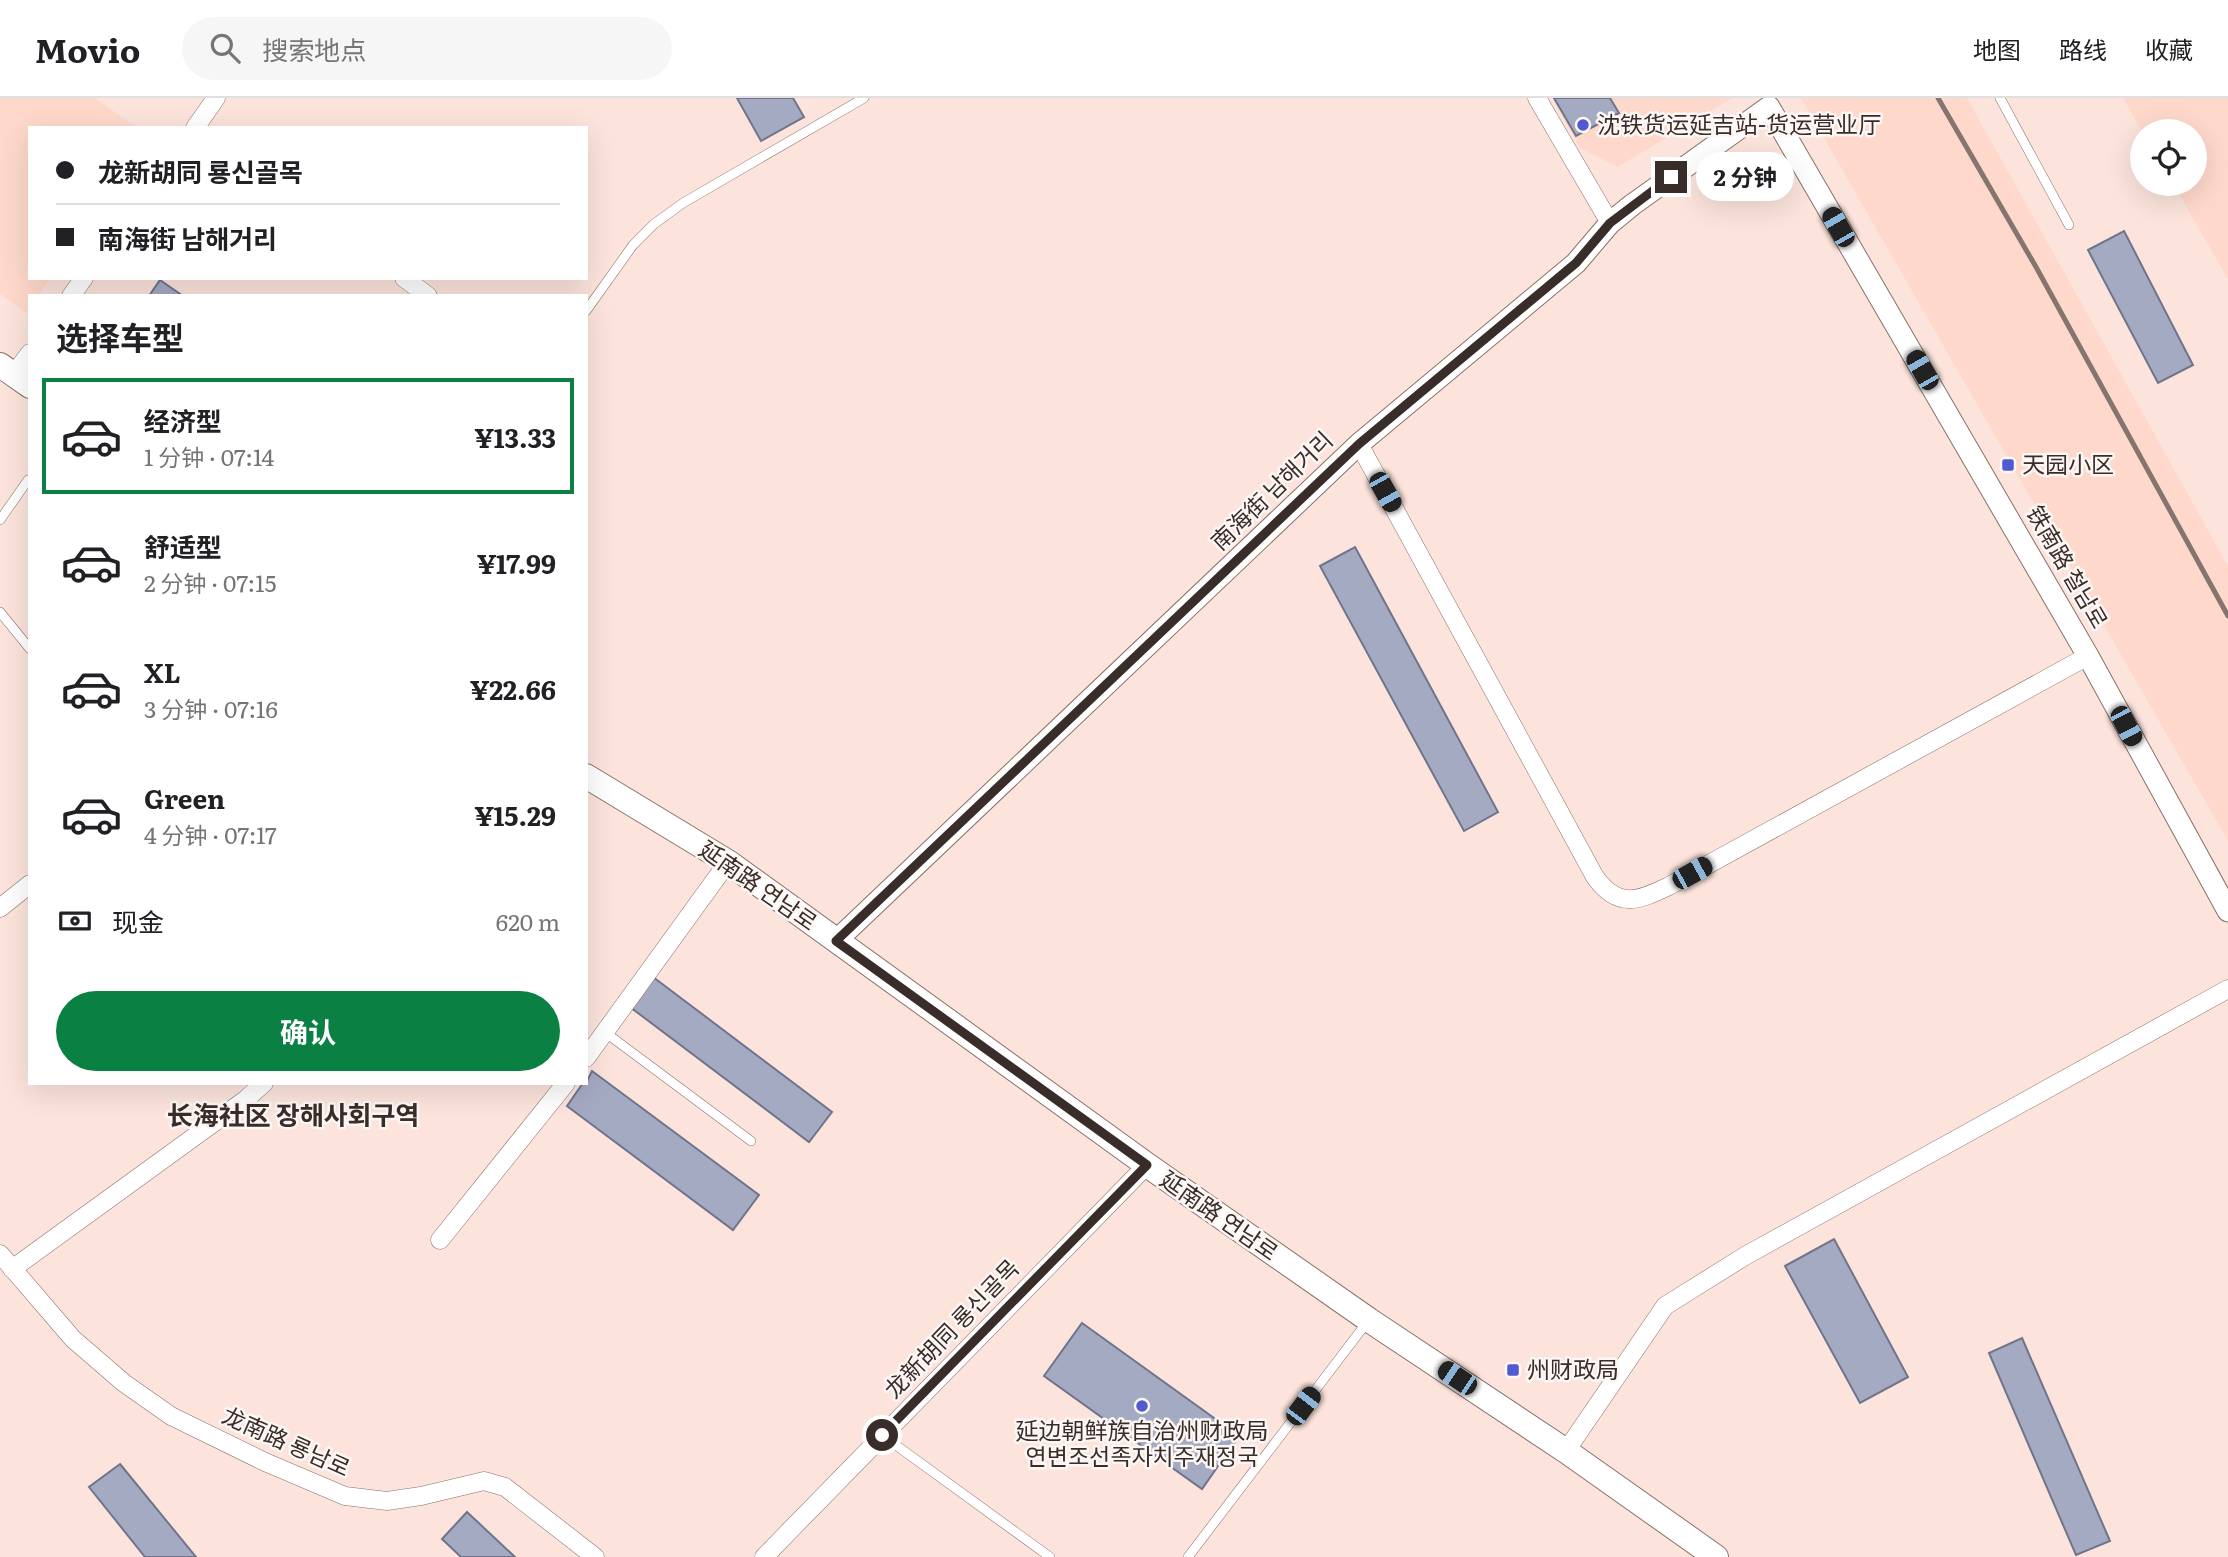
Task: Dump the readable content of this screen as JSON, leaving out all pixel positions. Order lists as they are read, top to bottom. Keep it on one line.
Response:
{"streets":{"main road":["延南路 연남로"],"street":["南海街 남해거리","铁南路 철남로","龙新胡同 룡신골목","龙南路 룡남로"]},"crossings":[["南海街 남해거리","铁南路 철남로"],["南海街 남해거리","延南路 연남로"],["延南路 연남로","龙新胡同 룡신골목"]],"districts":["长海社区 장해사회구역"],"places":{"other":["沈铁货运延吉站-货运营业厅","延边朝鲜族自治州财政局 연변조선족자치주재정국"],"transit":["天园小区","州财政局"]},"page":{"header":"Movio","search":"搜索地点","nav":["地图","路线","收藏"],"banner":["龙新胡同 룡신골목","南海街 남해거리"],"bubble":"2 分钟","heading":"选择车型","list":[{"name":"经济型","note":"1 分钟 · 07:14","value":"¥13.33"},{"name":"舒适型","note":"2 分钟 · 07:15","value":"¥17.99"},{"name":"XL","note":"3 分钟 · 07:16","value":"¥22.66"},{"name":"Green","note":"4 分钟 · 07:17","value":"¥15.29"}],"pay":["现金","620 m"],"buttons":"确认"}}
